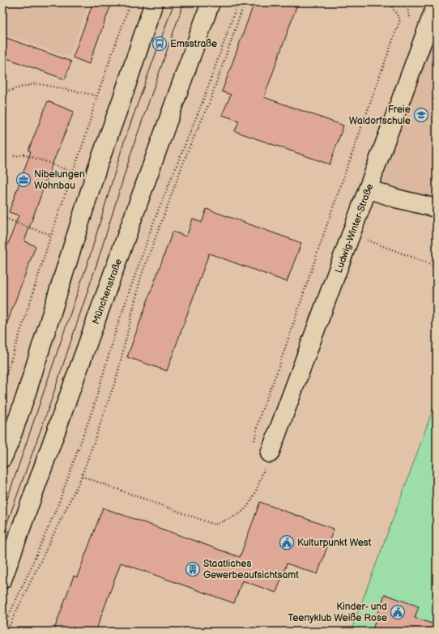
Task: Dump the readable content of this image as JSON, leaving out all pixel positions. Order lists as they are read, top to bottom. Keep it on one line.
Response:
{"streets":{"main road":["Ludwig-Winter-Straße","Münchenstraße"]},"places":{"bus stop":["Emsstraße"],"school or university":["Freie Waldorfschule"],"office":["Nibelungen Wohnbau"],"public building":["Kulturpunkt West","Kinder- und Teenyklub Weiße Rose"],"building":["Staatliches Gewerbeaufsichtsamt"]}}
